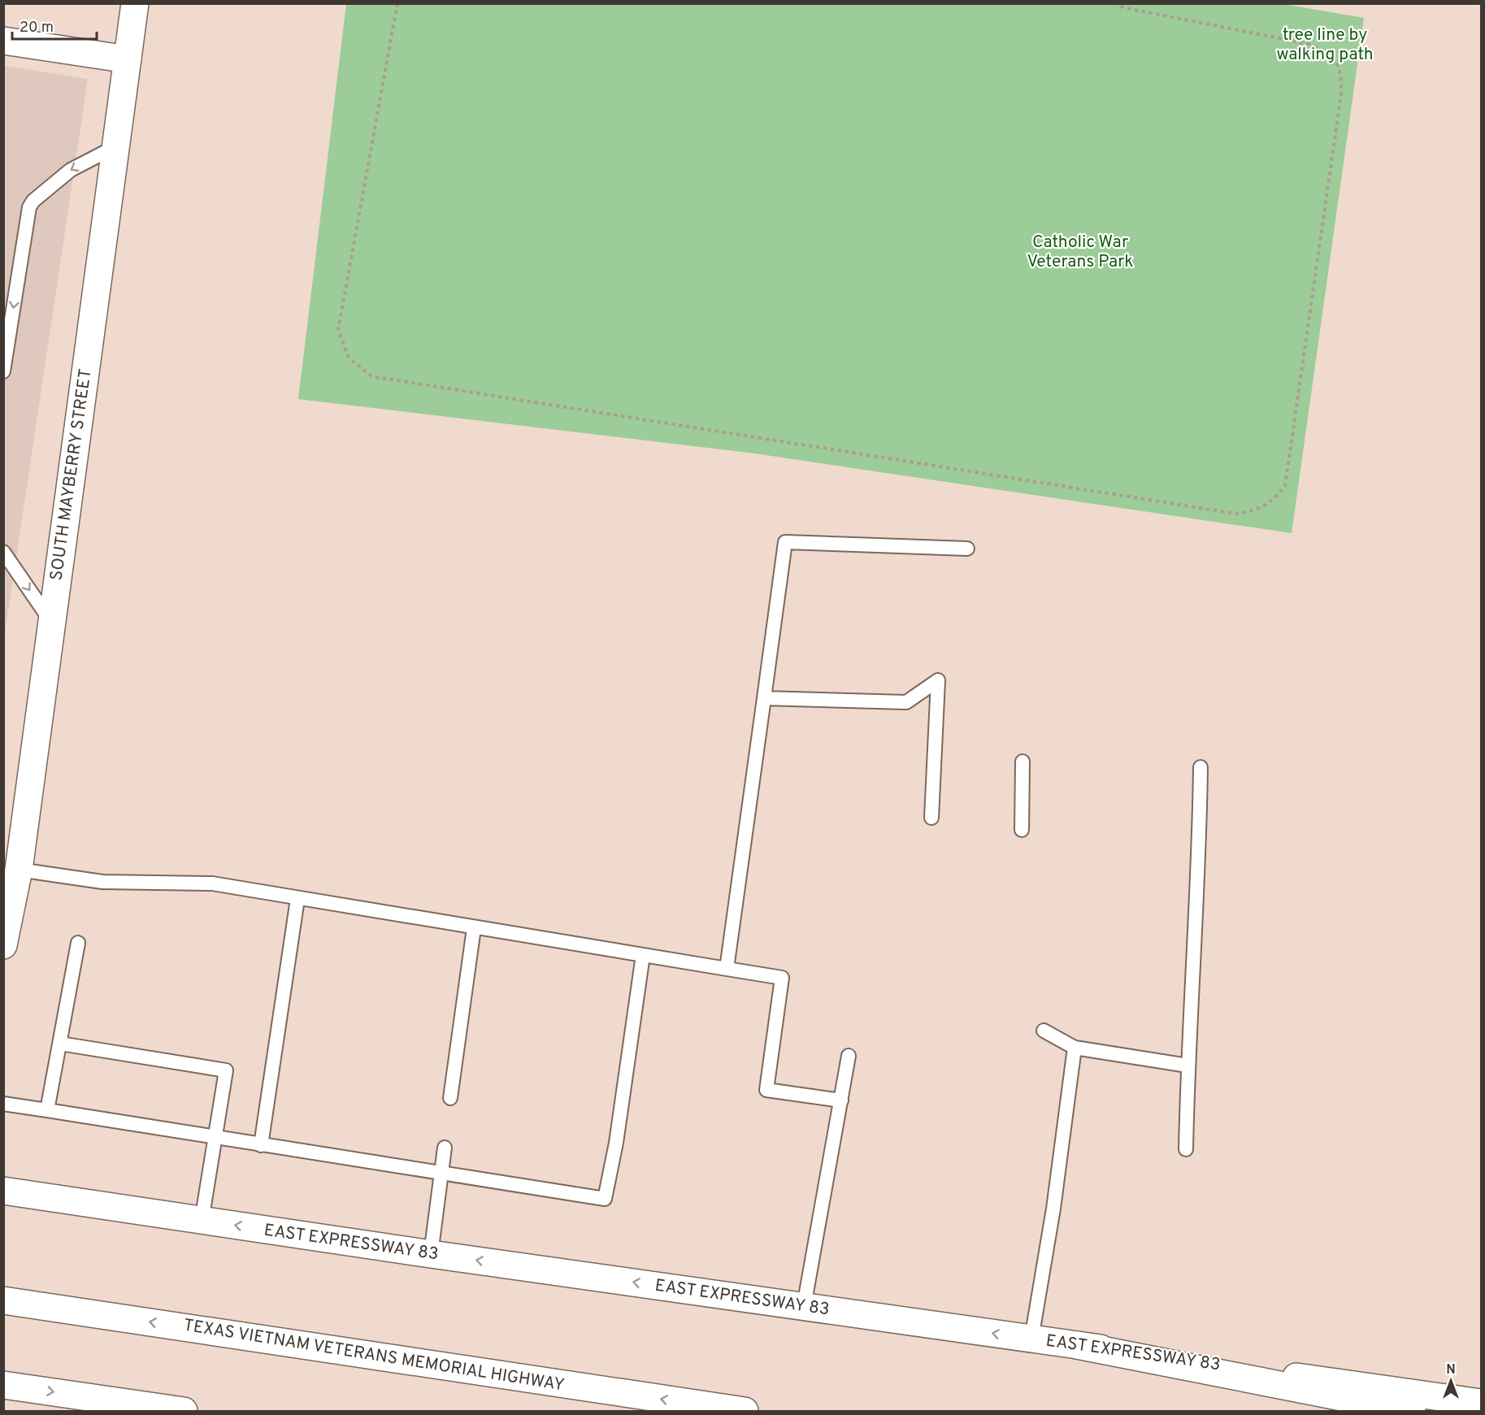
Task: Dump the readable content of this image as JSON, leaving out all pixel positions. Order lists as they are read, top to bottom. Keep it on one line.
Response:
{"streets":{"main road":["SOUTH MAYBERRY STREET","EAST EXPRESSWAY 83","TEXAS VIETNAM VETERANS MEMORIAL HIGHWAY"]},"one_way":["EAST EXPRESSWAY 83","TEXAS VIETNAM VETERANS MEMORIAL HIGHWAY"],"parks":["tree line by walking path","Catholic War Veterans Park"],"scale_bar":"20 m","north":"top"}
